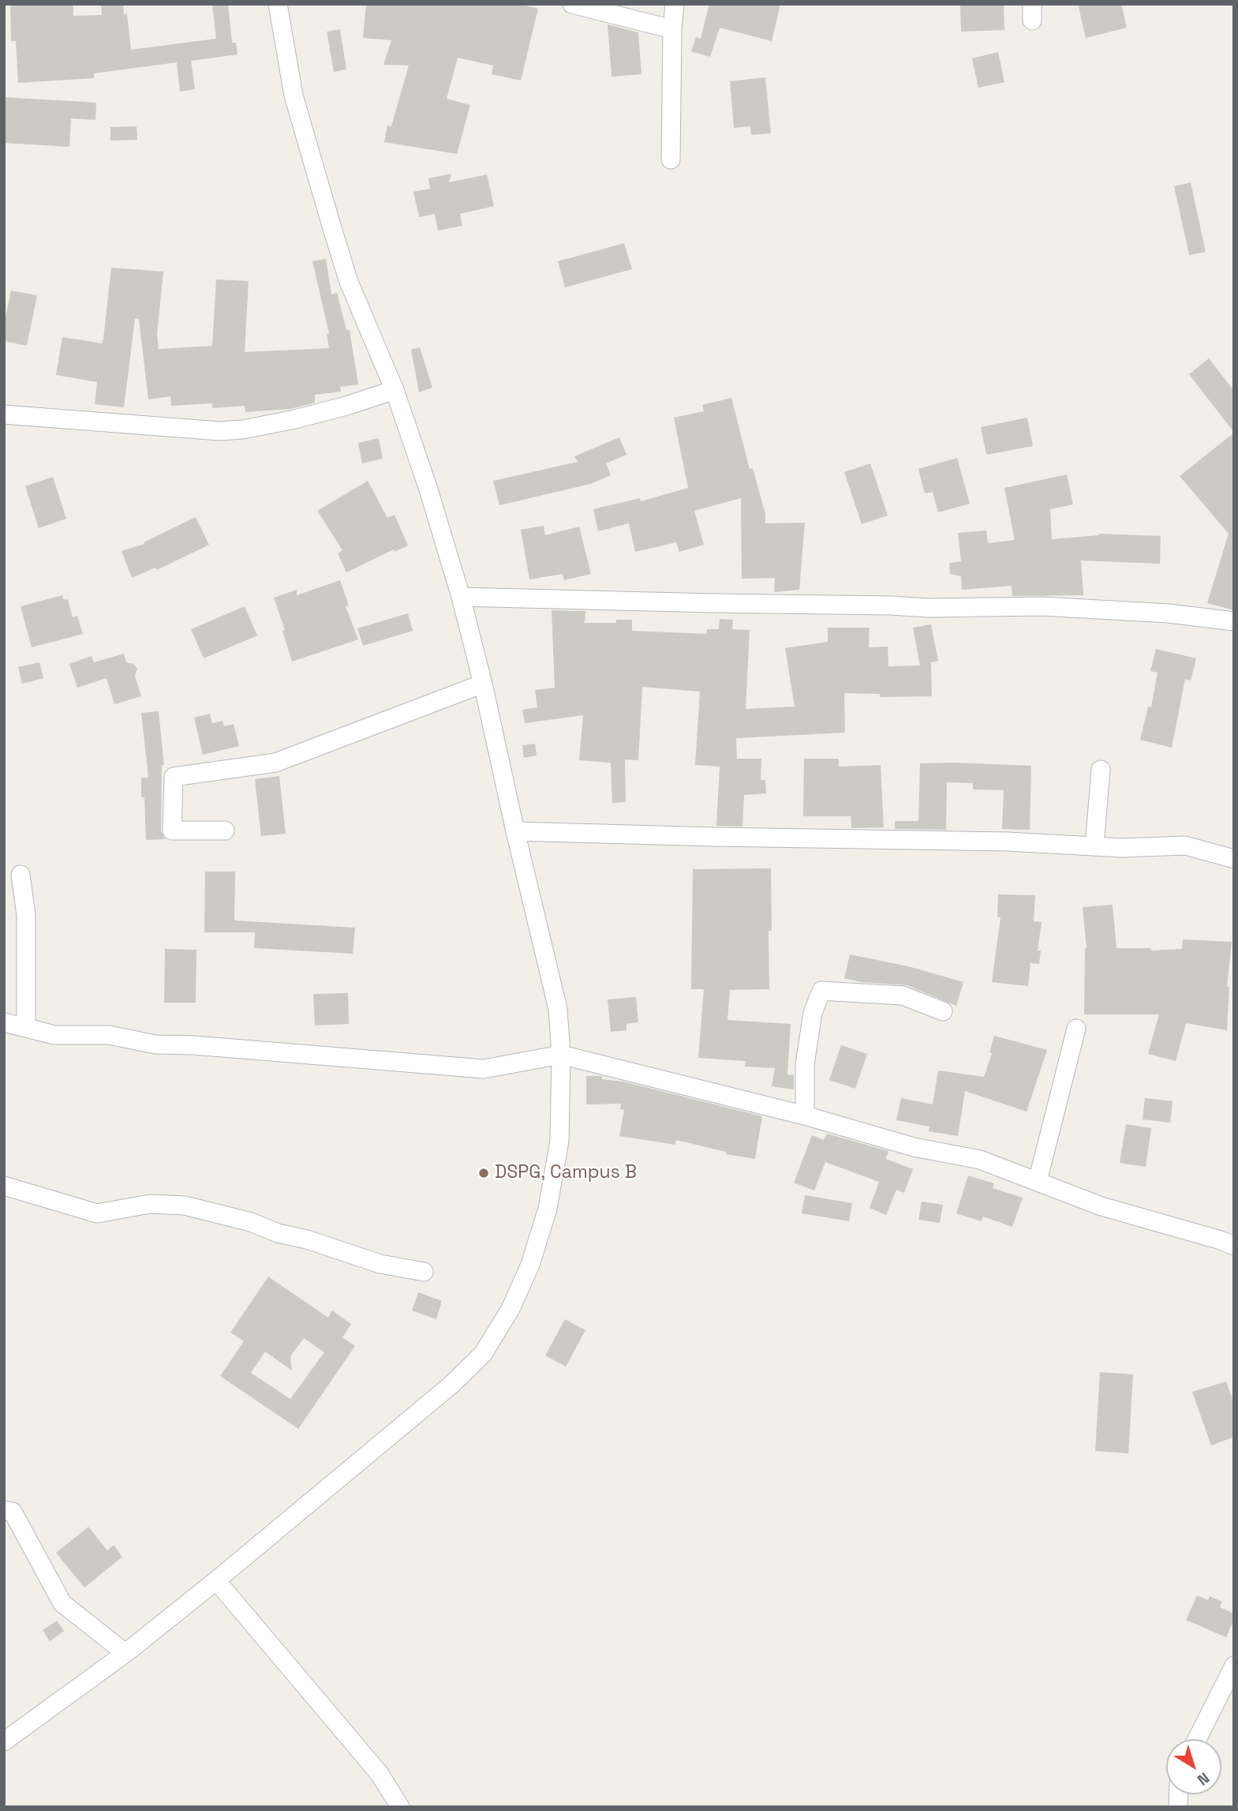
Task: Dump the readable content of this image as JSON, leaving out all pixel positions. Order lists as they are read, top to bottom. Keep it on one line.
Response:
{"places":["DSPG, Campus B"],"north":"bottom right"}
